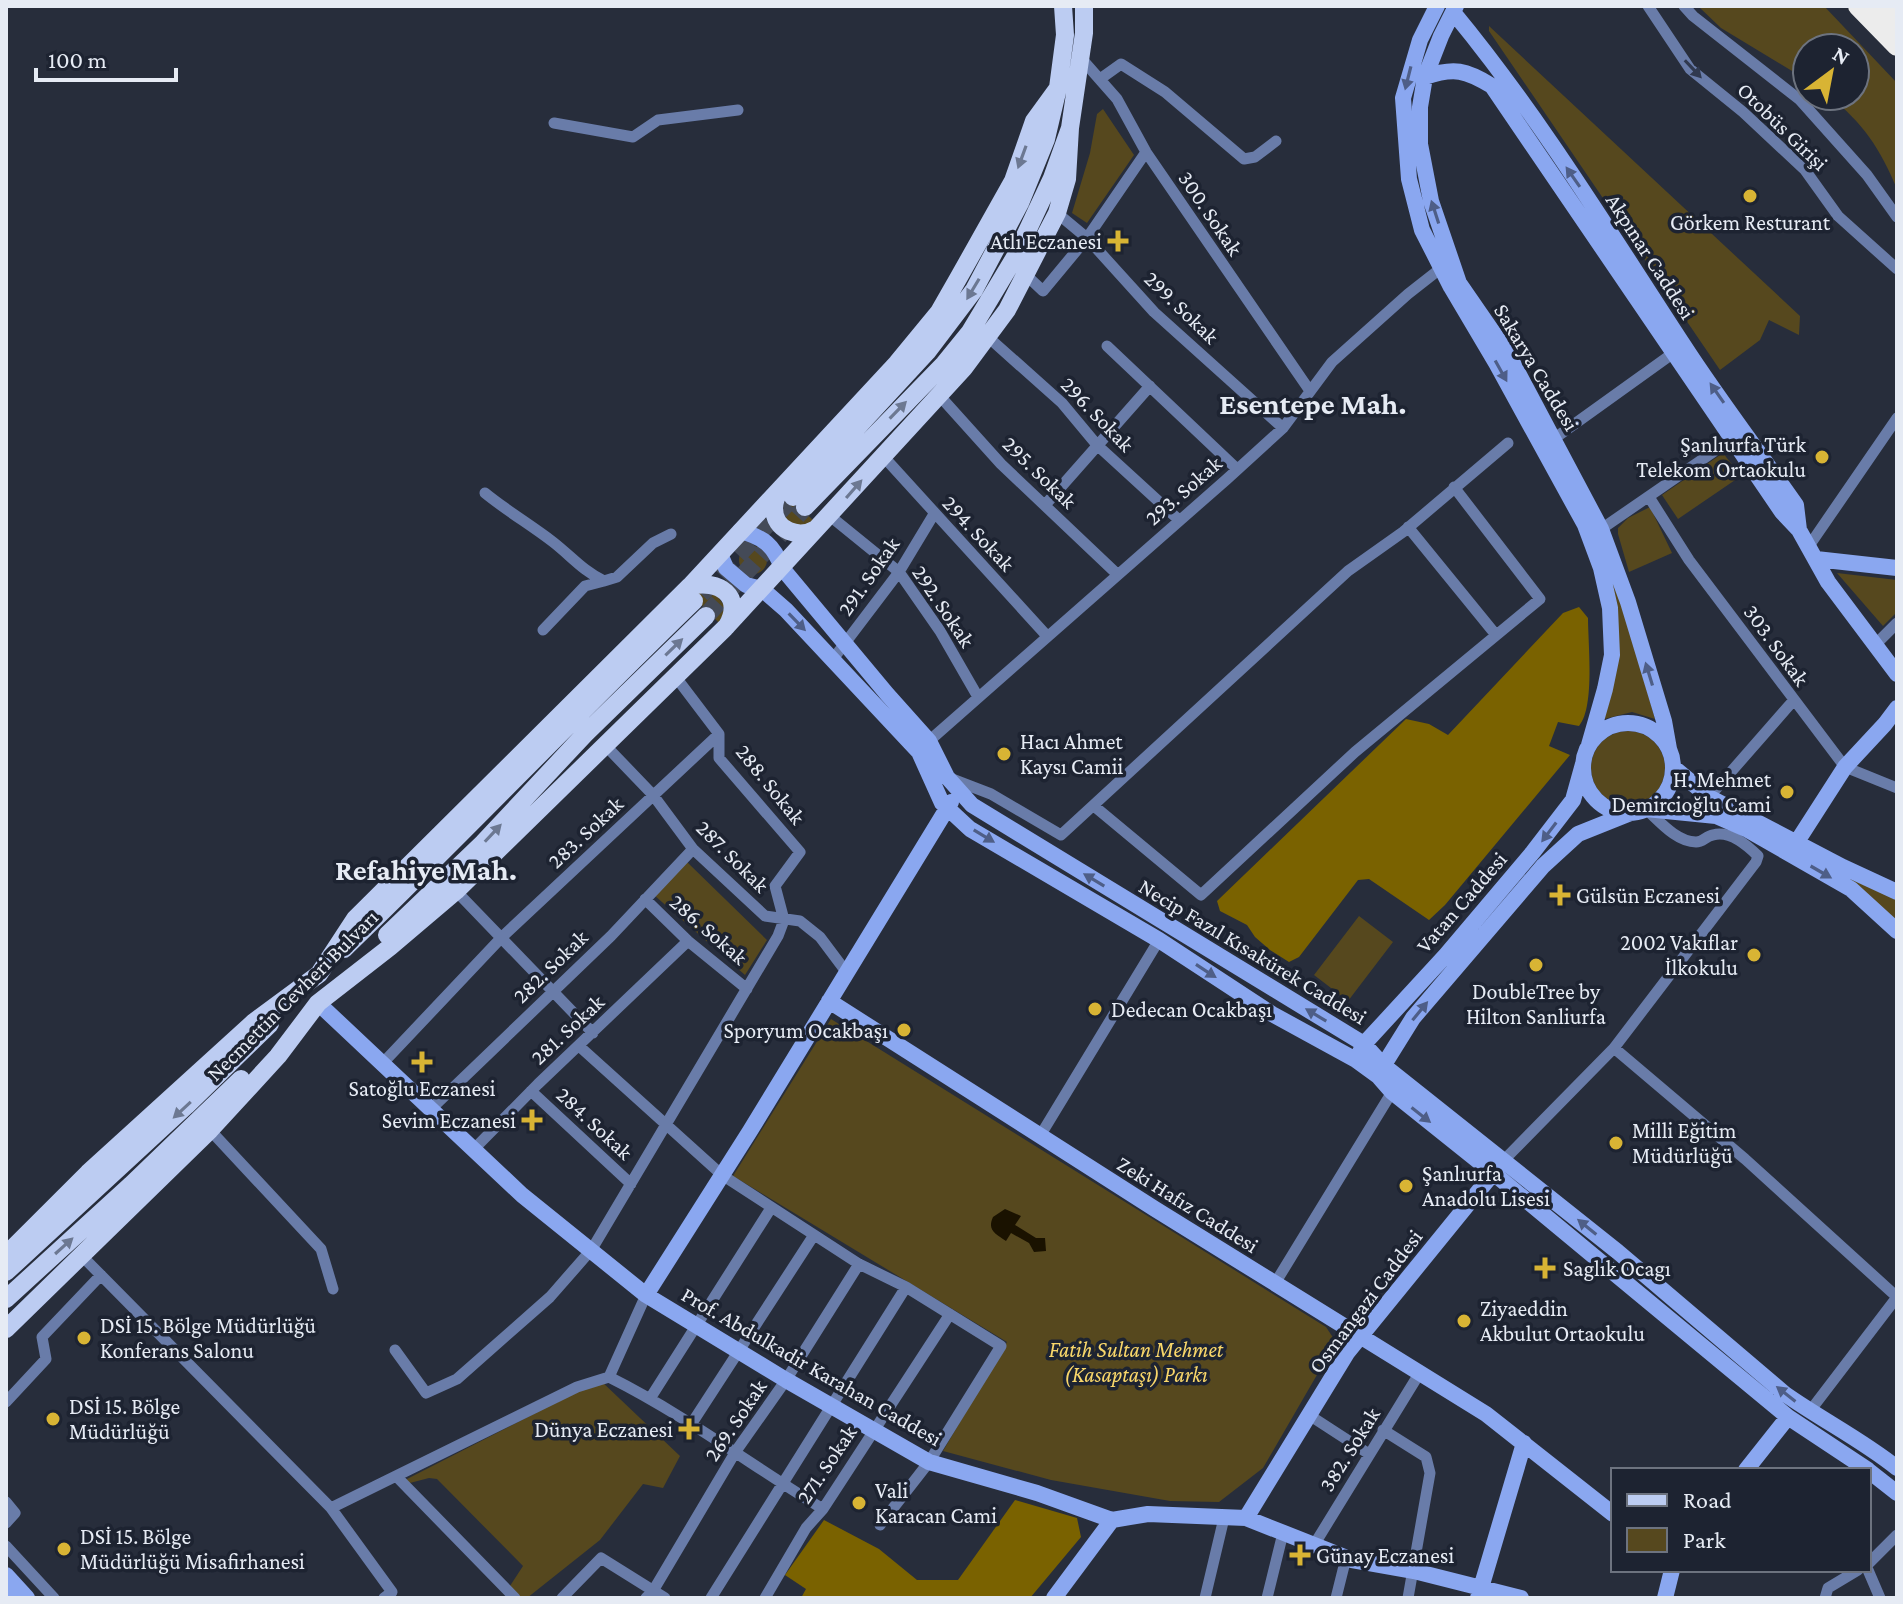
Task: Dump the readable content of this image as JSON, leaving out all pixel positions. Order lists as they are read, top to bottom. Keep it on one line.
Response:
{"streets":{"main road":["Akpınar Caddesi","Sakarya Caddesi","Vatan Caddesi","Necip Fazıl Kısakürek Caddesi","Necmettin Cevheri Bulvarı","Zeki Hafız Caddesi","Osmangazi Caddesi","Prof. Abdulkadir Karahan Caddesi"],"street":["Otobüs Girişi","300. Sokak","299. Sokak","296. Sokak","295. Sokak","293. Sokak","294. Sokak","291. Sokak","292. Sokak","303. Sokak","288. Sokak","283. Sokak","287. Sokak","286. Sokak","282. Sokak","281. Sokak","284. Sokak","269. Sokak","382. Sokak","271. Sokak"]},"crossings":[["300. Sokak","293. Sokak"],["Akpınar Caddesi","Sakarya Caddesi"],["299. Sokak","293. Sokak"],["Sakarya Caddesi","293. Sokak"],["Sakarya Caddesi","Vatan Caddesi"],["296. Sokak","293. Sokak"],["295. Sokak","293. Sokak"],["293. Sokak","294. Sokak"],["293. Sokak","292. Sokak"],["293. Sokak","Necip Fazıl Kısakürek Caddesi"],["294. Sokak","291. Sokak"],["291. Sokak","292. Sokak"],["291. Sokak","Necip Fazıl Kısakürek Caddesi"],["288. Sokak","283. Sokak"],["288. Sokak","287. Sokak"],["283. Sokak","287. Sokak"],["283. Sokak","Prof. Abdulkadir Karahan Caddesi"],["287. Sokak","282. Sokak"],["Vatan Caddesi","Necip Fazıl Kısakürek Caddesi"],["286. Sokak","282. Sokak"],["286. Sokak","281. Sokak"],["Necip Fazıl Kısakürek Caddesi","Osmangazi Caddesi"],["282. Sokak","Prof. Abdulkadir Karahan Caddesi"],["Necmettin Cevheri Bulvarı","Prof. Abdulkadir Karahan Caddesi"],["281. Sokak","284. Sokak"],["281. Sokak","Prof. Abdulkadir Karahan Caddesi"],["Zeki Hafız Caddesi","Osmangazi Caddesi"],["Zeki Hafız Caddesi","382. Sokak"],["Osmangazi Caddesi","Prof. Abdulkadir Karahan Caddesi"],["Prof. Abdulkadir Karahan Caddesi","269. Sokak"],["Prof. Abdulkadir Karahan Caddesi","382. Sokak"],["Prof. Abdulkadir Karahan Caddesi","271. Sokak"]],"districts":["Esentepe Mah.","Refahiye Mah."],"parks":["Fatih Sultan Mehmet (Kasaptaşı) Parkı"],"places":{"other":["Görkem Resturant","Şanlıurfa Türk Telekom Ortaokulu","Hacı Ahmet Kaysı Camii","H. Mehmet Demircioğlu Cami","2002 Vakıflar İlkokulu","DoubleTree by Hilton Sanliurfa","Dedecan Ocakbaşı","Sporyum Ocakbaşı","Milli Eğitim Müdürlüğü","Şanlıurfa Anadolu Lisesi","Ziyaeddin Akbulut Ortaokulu","DSİ 15. Bölge Müdürlüğü Konferans Salonu","DSİ 15. Bölge Müdürlüğü","Vali Karacan Cami","DSİ 15. Bölge Müdürlüğü Misafirhanesi"],"health":["Atlı Eczanesi","Gülsün Eczanesi","Satoğlu Eczanesi","Sevim Eczanesi","Saglık Ocagı","Dünya Eczanesi","Günay Eczanesi"]},"legend":["Road","Park"],"scale_bar":"100 m","north":"top right"}
